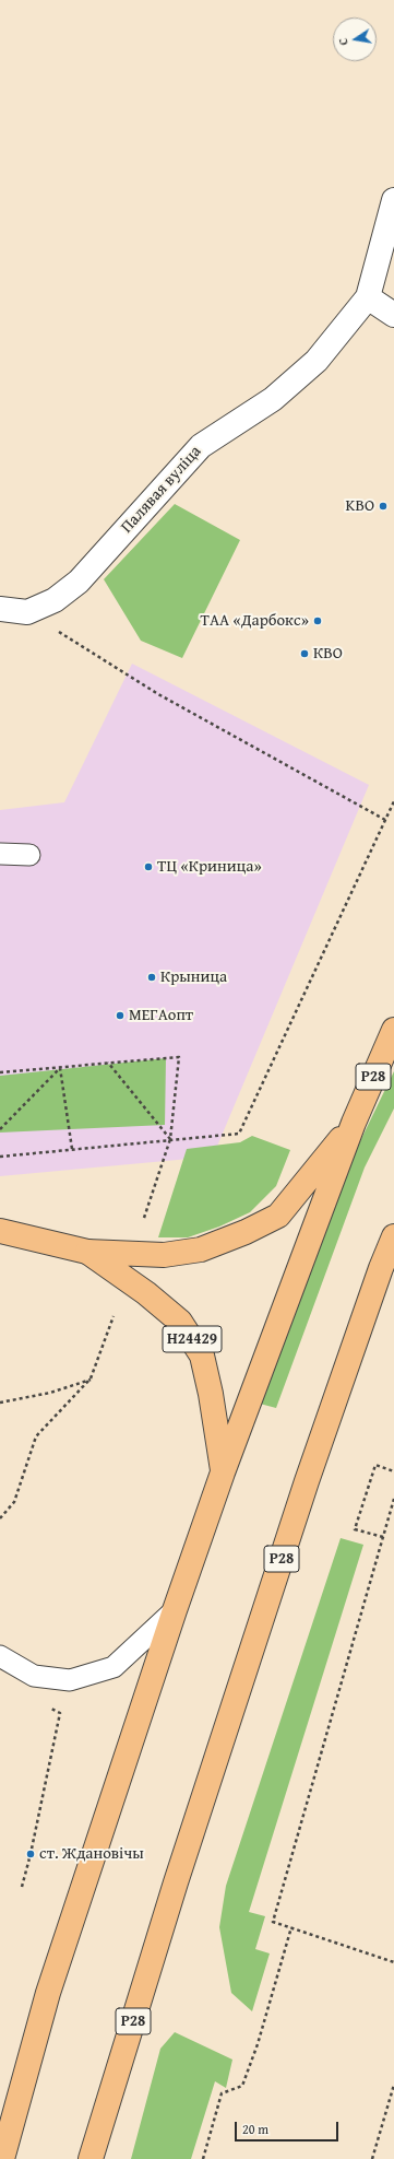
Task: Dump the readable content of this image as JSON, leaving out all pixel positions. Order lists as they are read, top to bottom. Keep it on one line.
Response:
{"streets":{"main road":["Р28","Н24429"],"street":["Палявая вуліца"]},"crossings":[["Р28","Н24429"]],"places":["KBО","ТАА «Дарбокс»","КВО","ТЦ «Криница»","Крыница","МЕГАопт","ст. Ждановічы"],"scale_bar":"20 m","north":"left"}
